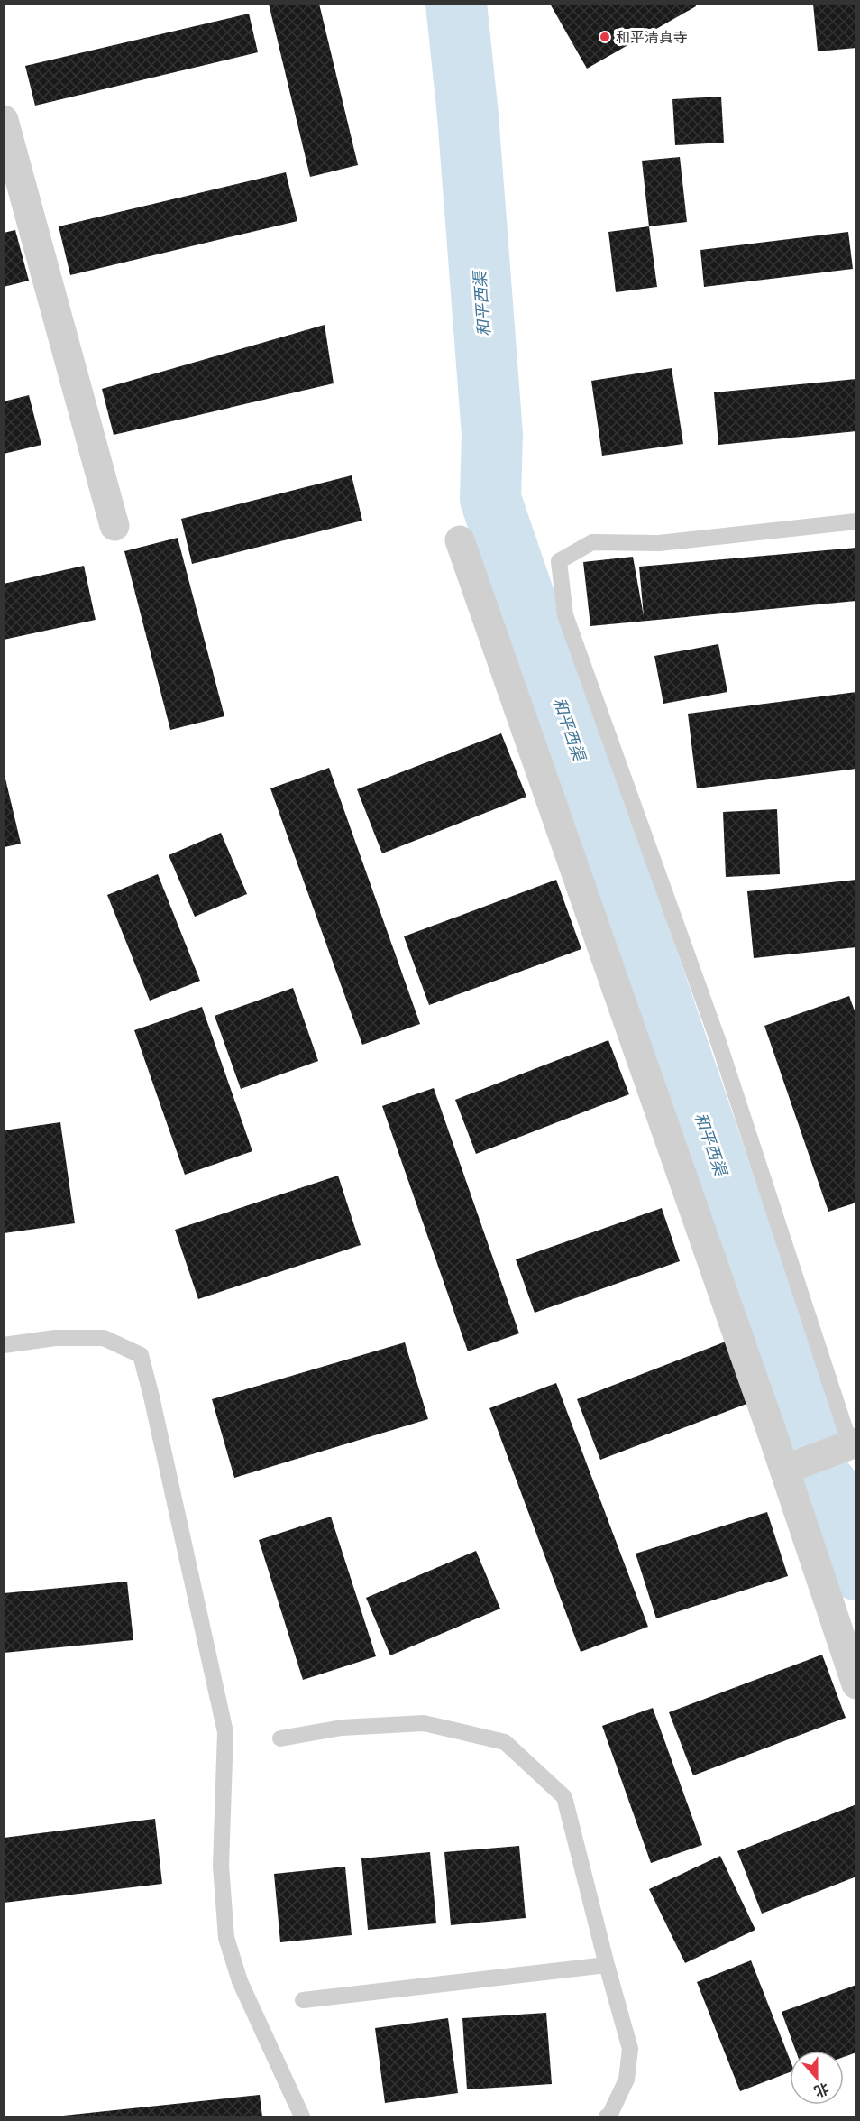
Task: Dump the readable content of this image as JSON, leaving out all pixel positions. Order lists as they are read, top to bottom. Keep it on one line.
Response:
{"water":["和平西渠"],"places":["和平清真寺"],"north":"bottom"}
